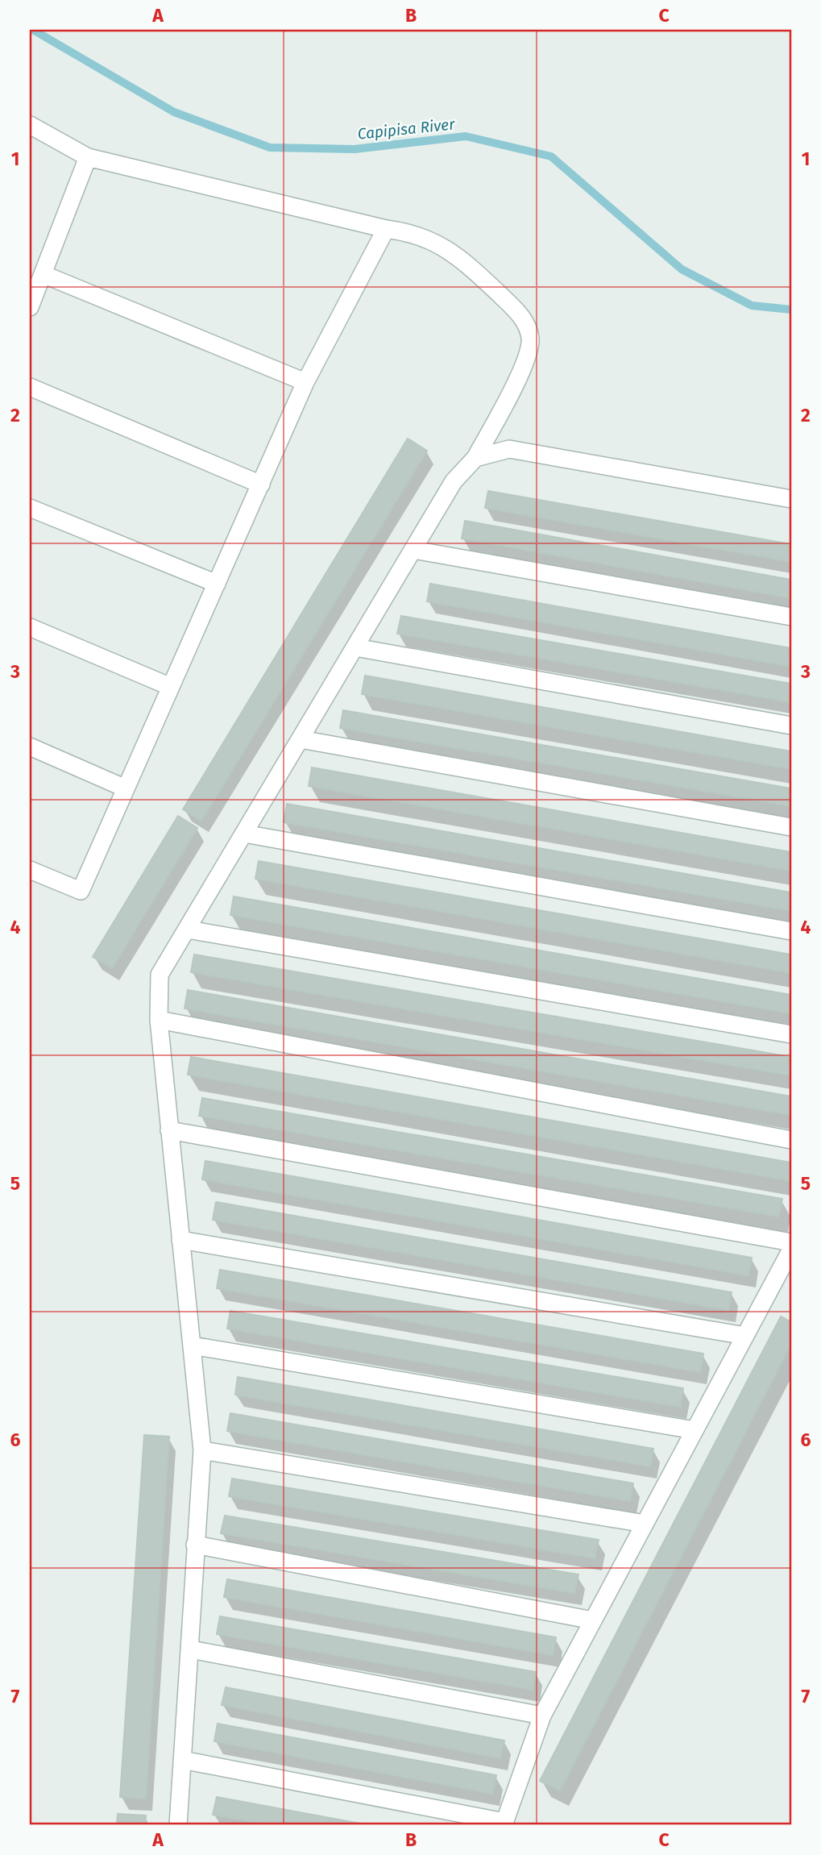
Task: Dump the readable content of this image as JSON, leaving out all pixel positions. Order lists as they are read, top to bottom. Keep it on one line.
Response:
{"water":["Capipisa River"],"grid":{"columns":["A","B","C"],"rows":["1","2","3","4","5","6","7"]}}
